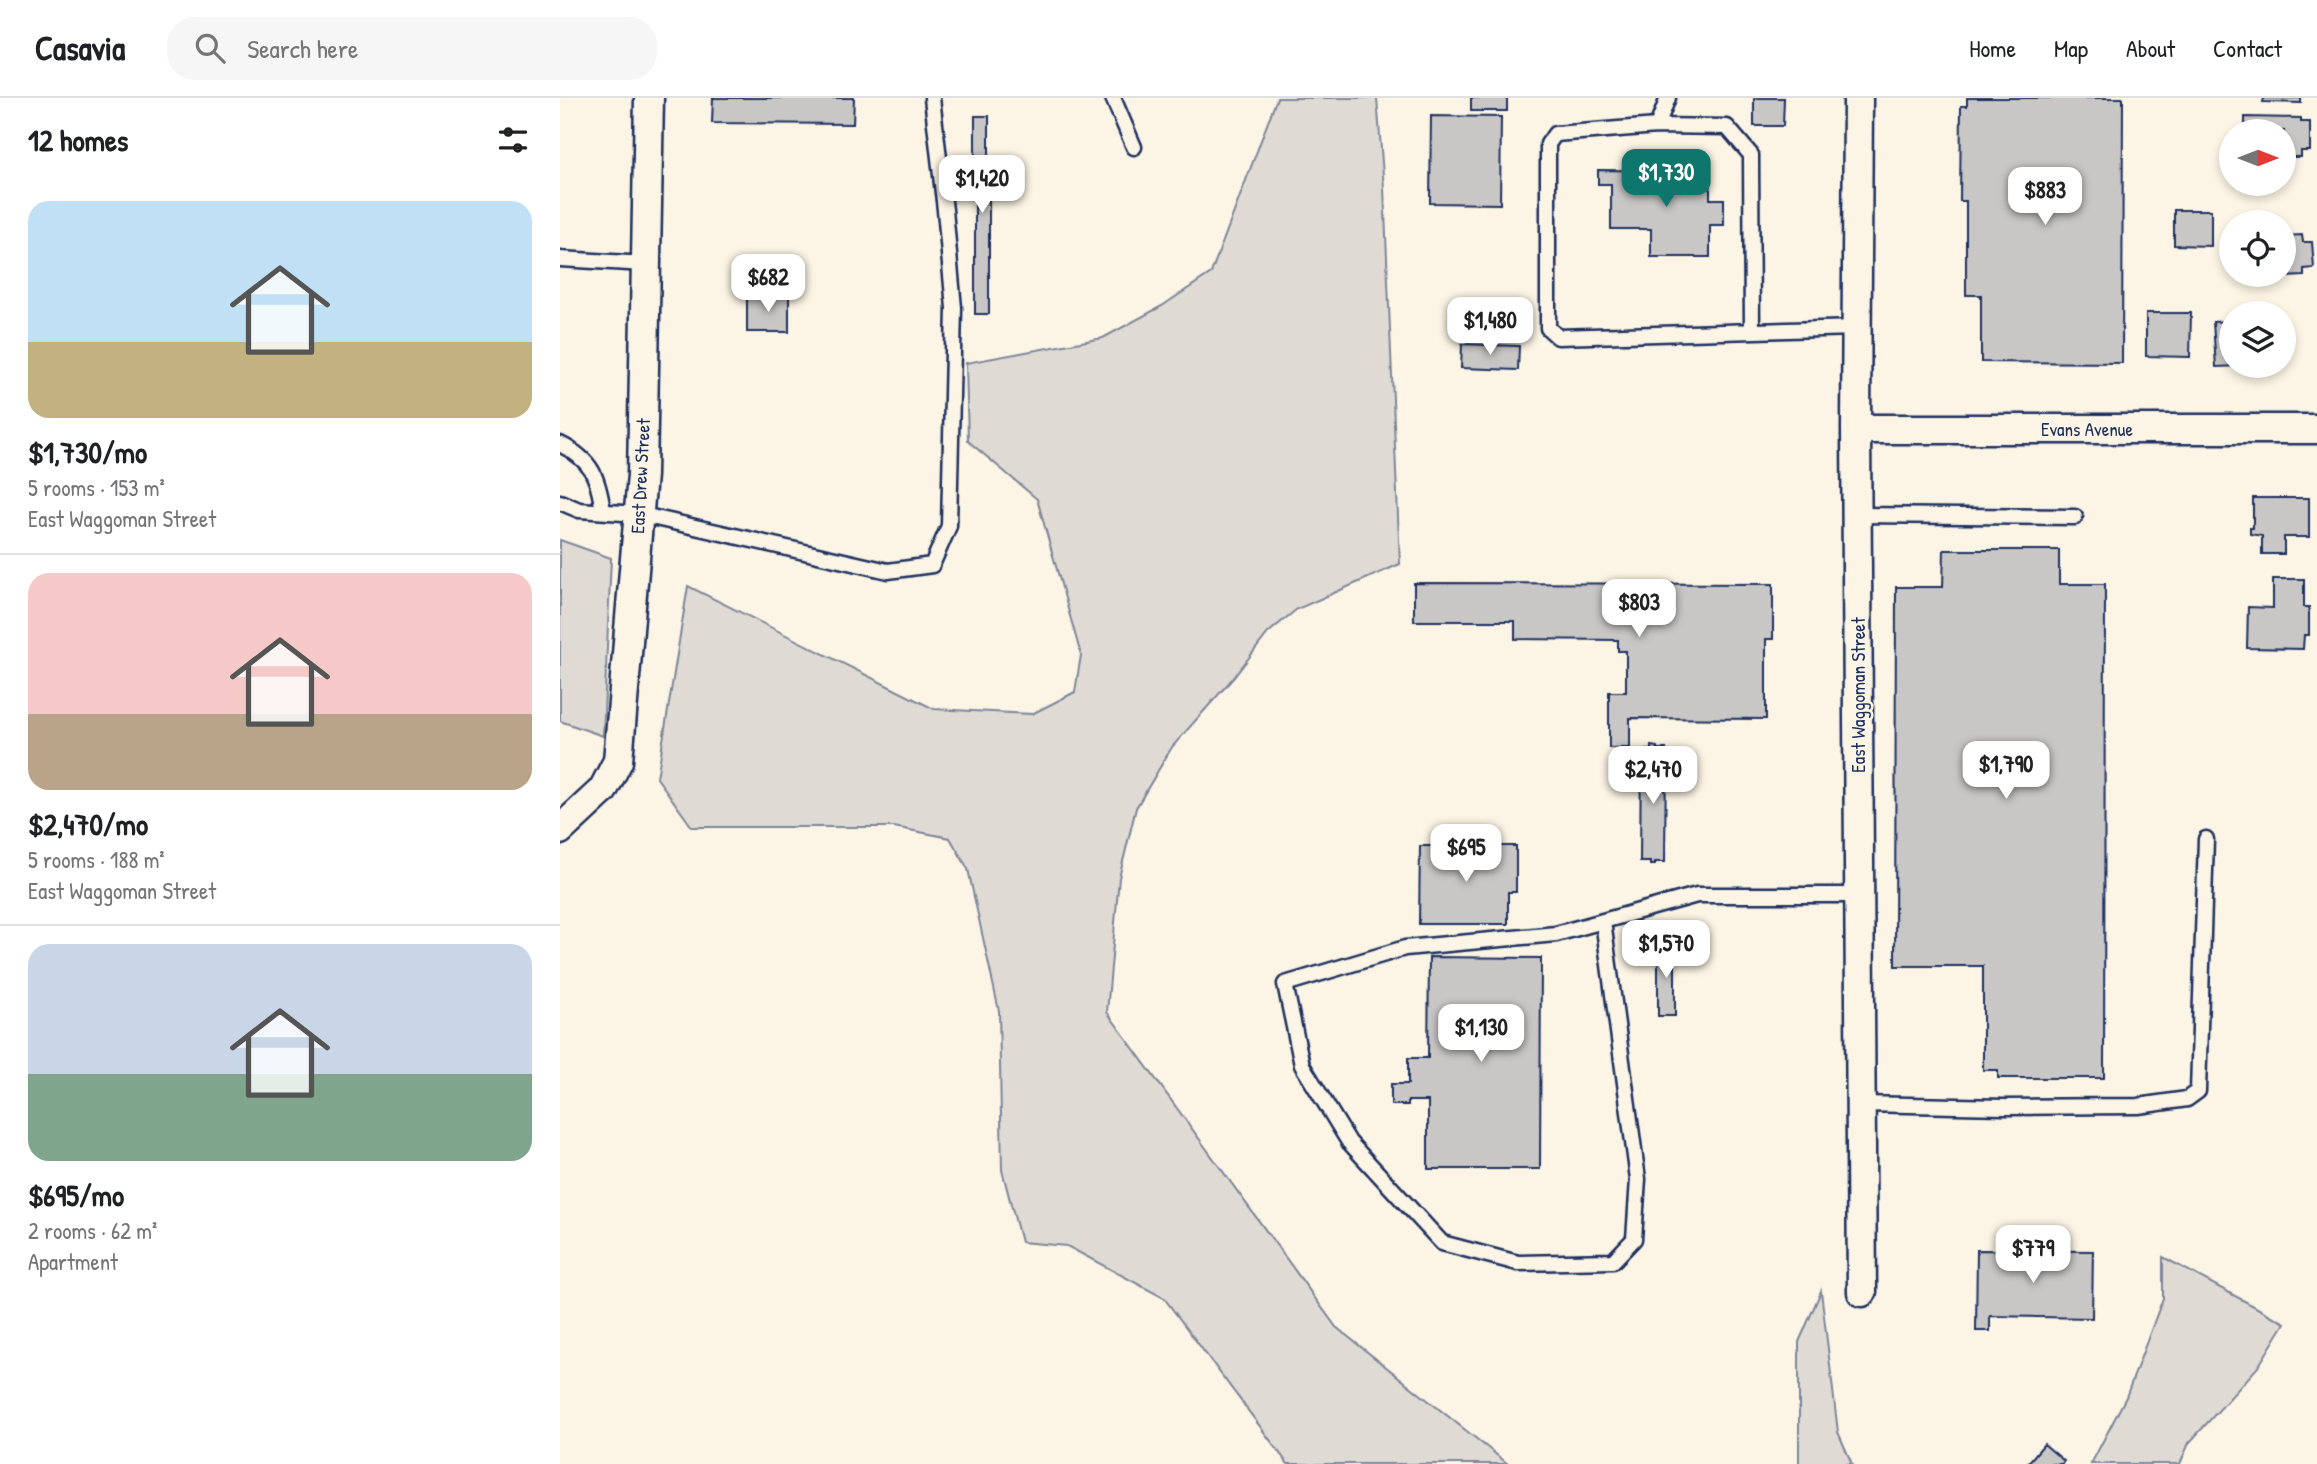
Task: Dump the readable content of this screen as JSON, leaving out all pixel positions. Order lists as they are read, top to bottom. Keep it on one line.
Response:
{"streets":{"street":["Evans Avenue","East Drew Street","East Waggoman Street"]},"crossings":[["Evans Avenue","East Waggoman Street"]],"north":"right","page":{"header":"Casavia","search":"Search here","nav":["Home","Map","About","Contact"],"heading":"12 homes","price":["$1,730","$1,420","$883","$682","$1,480","$803","$1,790","$2,470","$695","$1,570","$1,130","$779"],"list":[{"name":"$1,730/mo","note":"5 rooms · 153 m² · East Waggoman Street"},{"name":"$2,470/mo","note":"5 rooms · 188 m² · East Waggoman Street"},{"name":"$695/mo","note":"2 rooms · 62 m² · Apartment"}]}}
